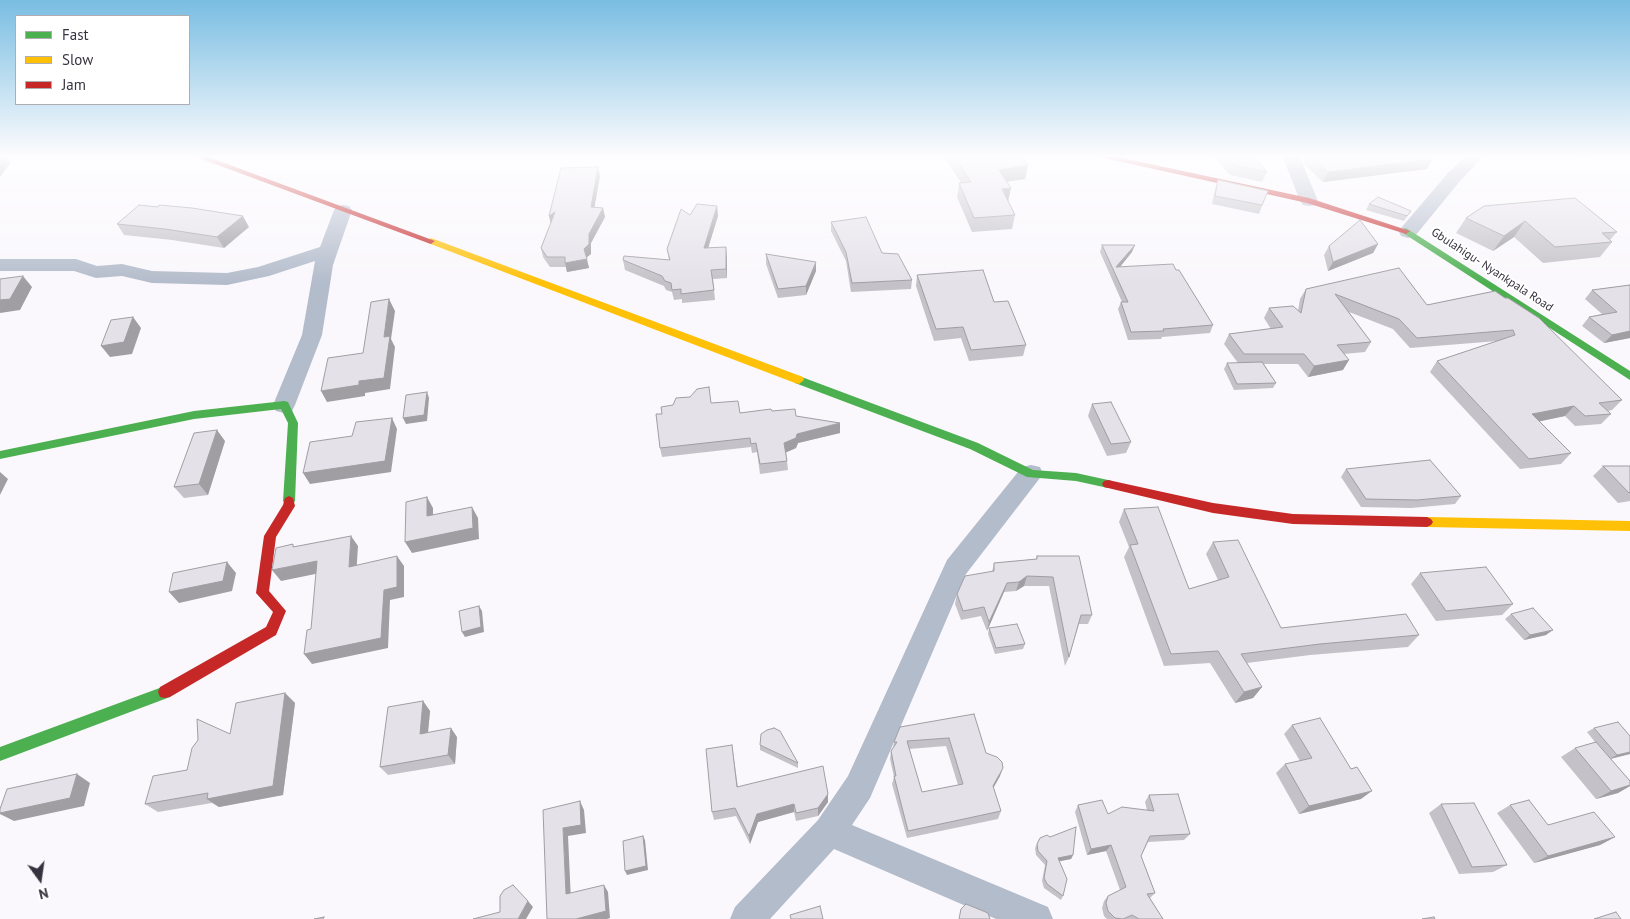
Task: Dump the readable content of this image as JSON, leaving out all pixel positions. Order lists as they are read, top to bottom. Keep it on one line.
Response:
{"streets":{"street":["Gbulahigu- Nyankpala Road"]},"legend":["Fast","Slow","Jam"],"north":"bottom"}
